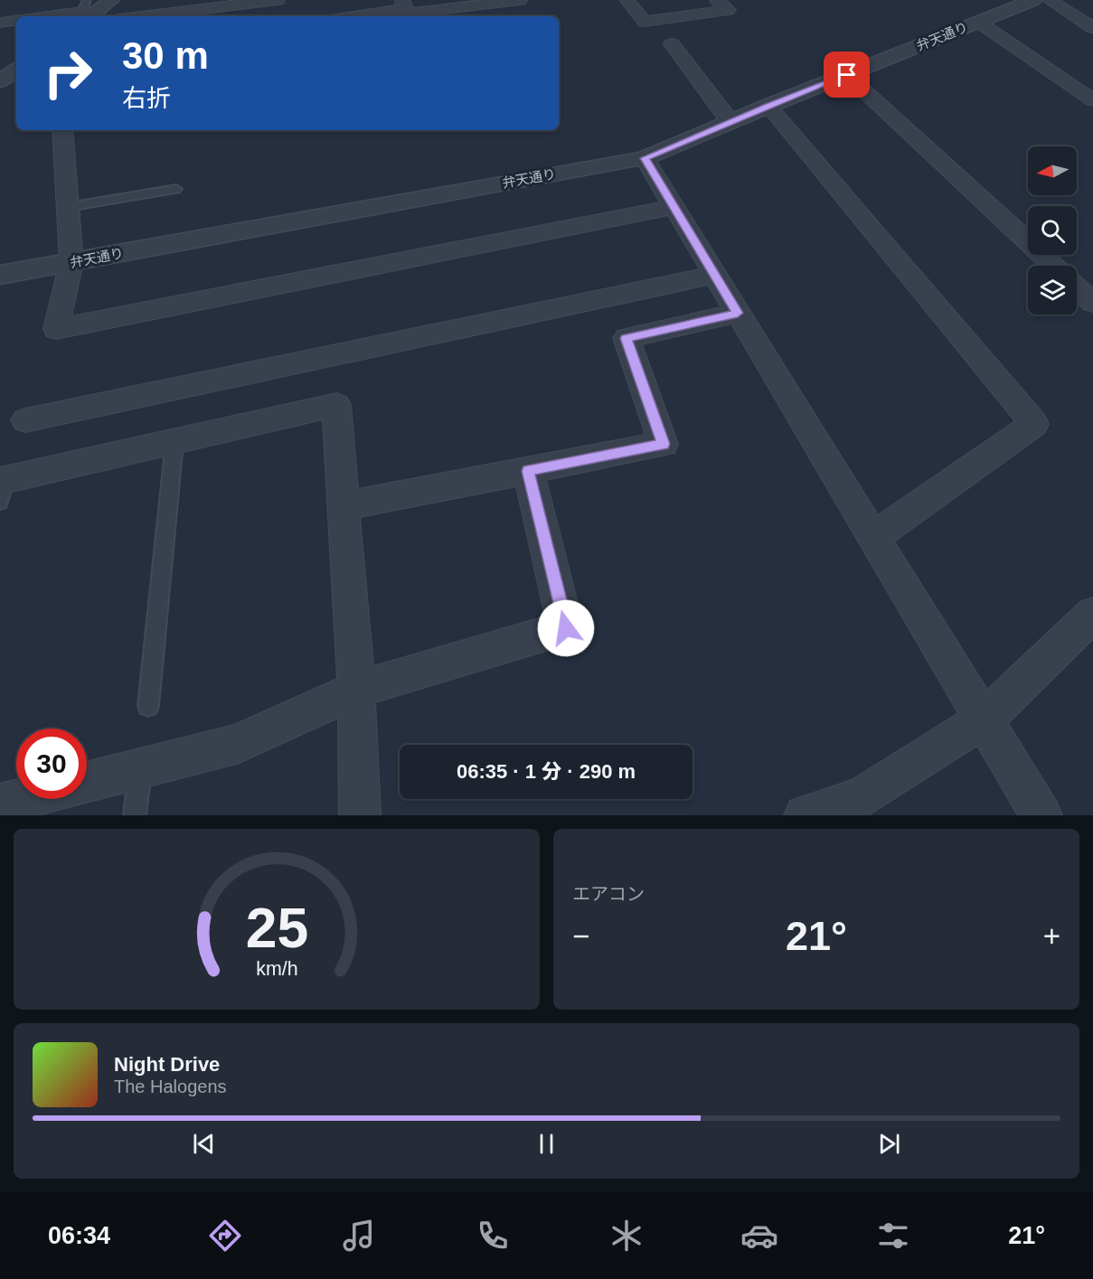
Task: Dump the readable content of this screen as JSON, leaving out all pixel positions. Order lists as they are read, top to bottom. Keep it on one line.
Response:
{"streets":{"street":["弁天通り"]},"north":"left","page":{"turn":["30 m","右折"],"limit":"30","trip":"06:35 · 1 分 · 290 m","tile":"エアコン","heat":["−","21°","+"],"song":["Night Drive","The Halogens"],"tabs":["06:34","21°"],"gauge":["25","km/h"]}}
